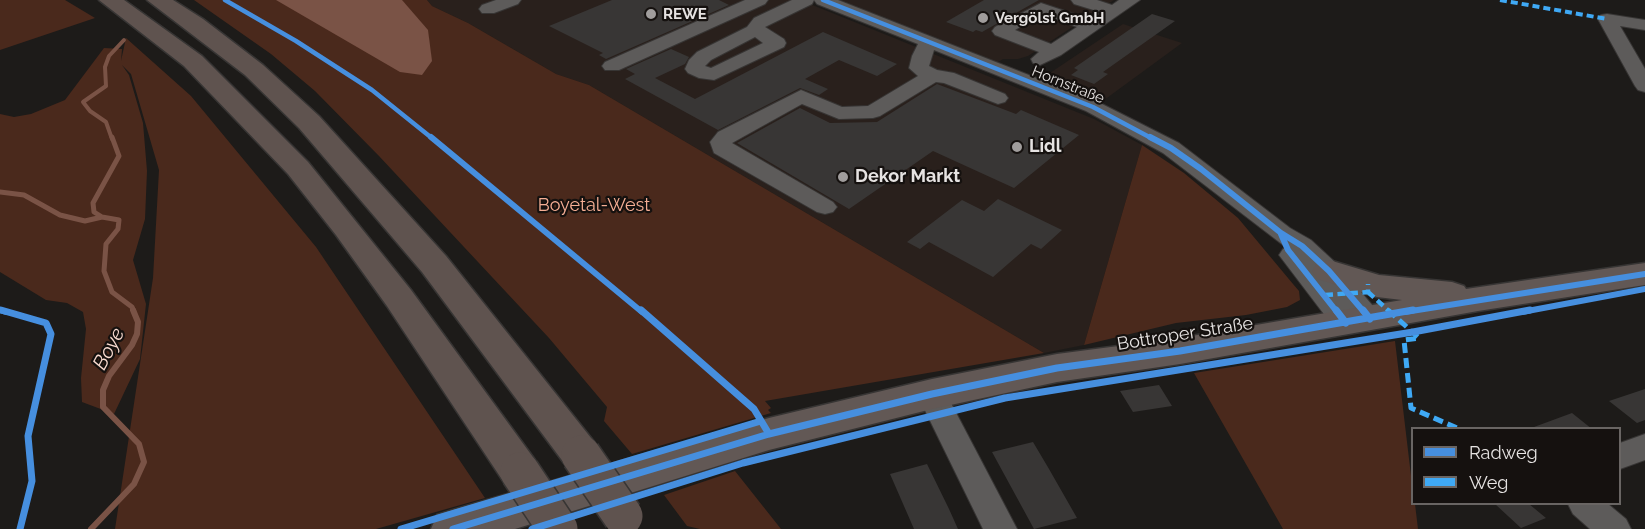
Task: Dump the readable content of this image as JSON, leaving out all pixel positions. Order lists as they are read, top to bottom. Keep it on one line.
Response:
{"streets":{"main road":["Bottroper Straße"],"street":["Hornstraße"]},"crossings":[["Hornstraße","Bottroper Straße"]],"water":["Boye"],"parks":["Boyetal-West"],"places":["REWE","Vergölst GmbH","Lidl","Dekor Markt"],"legend":["Radweg","Weg"]}
